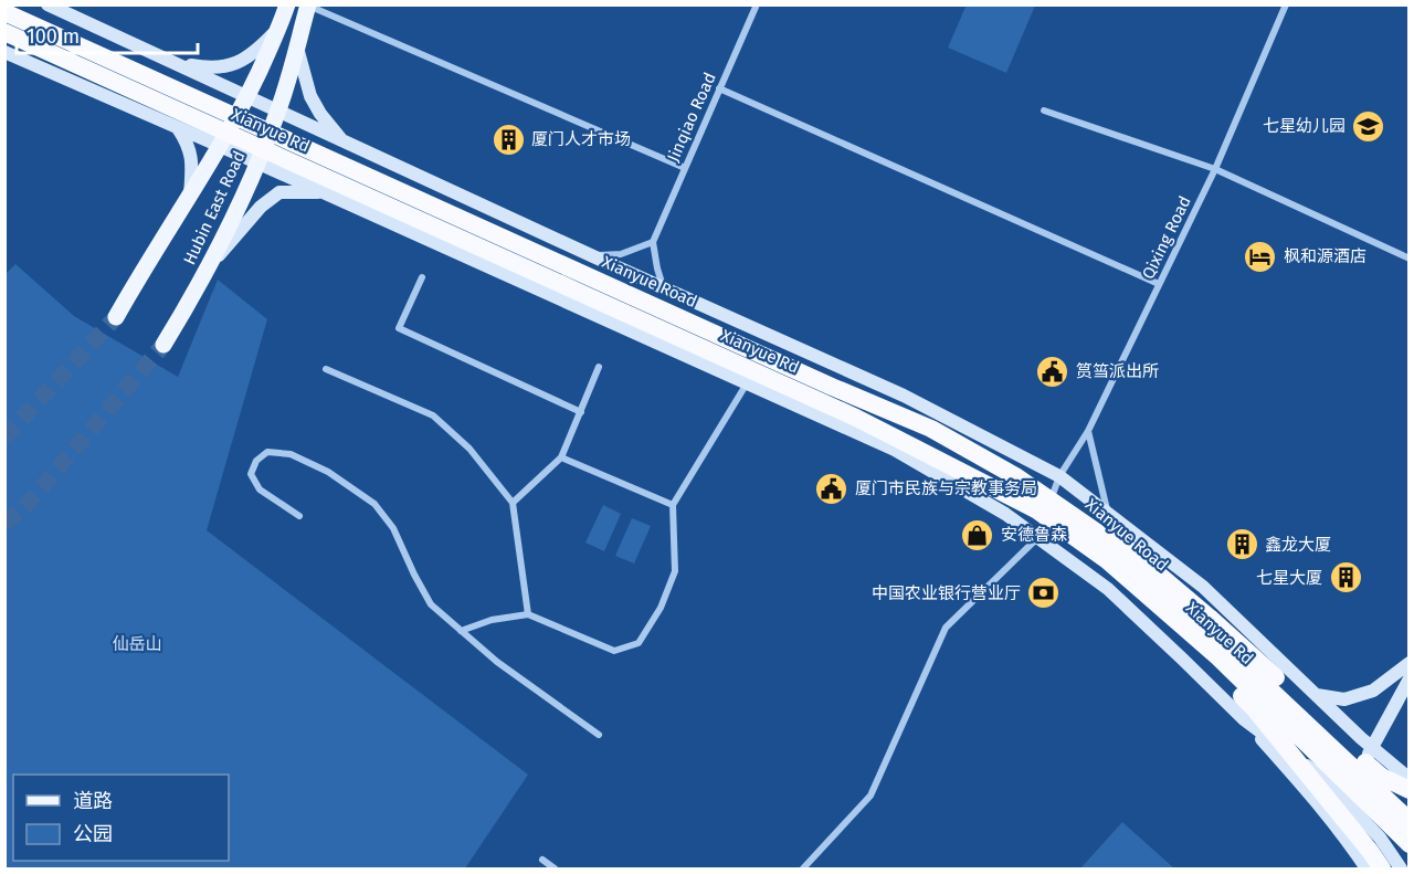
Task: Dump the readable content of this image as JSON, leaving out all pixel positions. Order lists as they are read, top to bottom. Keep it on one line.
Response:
{"streets":{"highway":["Xianyue Rd","Xianyue Road"],"main road":["Hubin East Road"],"street":["Jinqiao Road","Qixing Road"]},"parks":["仙岳山"],"places":{"school or university":["七星幼儿园"],"building":["厦门人才市场","鑫龙大厦","七星大厦"],"hotel":["枫和源酒店"],"public building":["筼筜派出所","厦门市民族与宗教事务局"],"shop":["安德鲁森"],"bank":["中国农业银行营业厅"]},"legend":["道路","公园"],"scale_bar":"100 m"}
